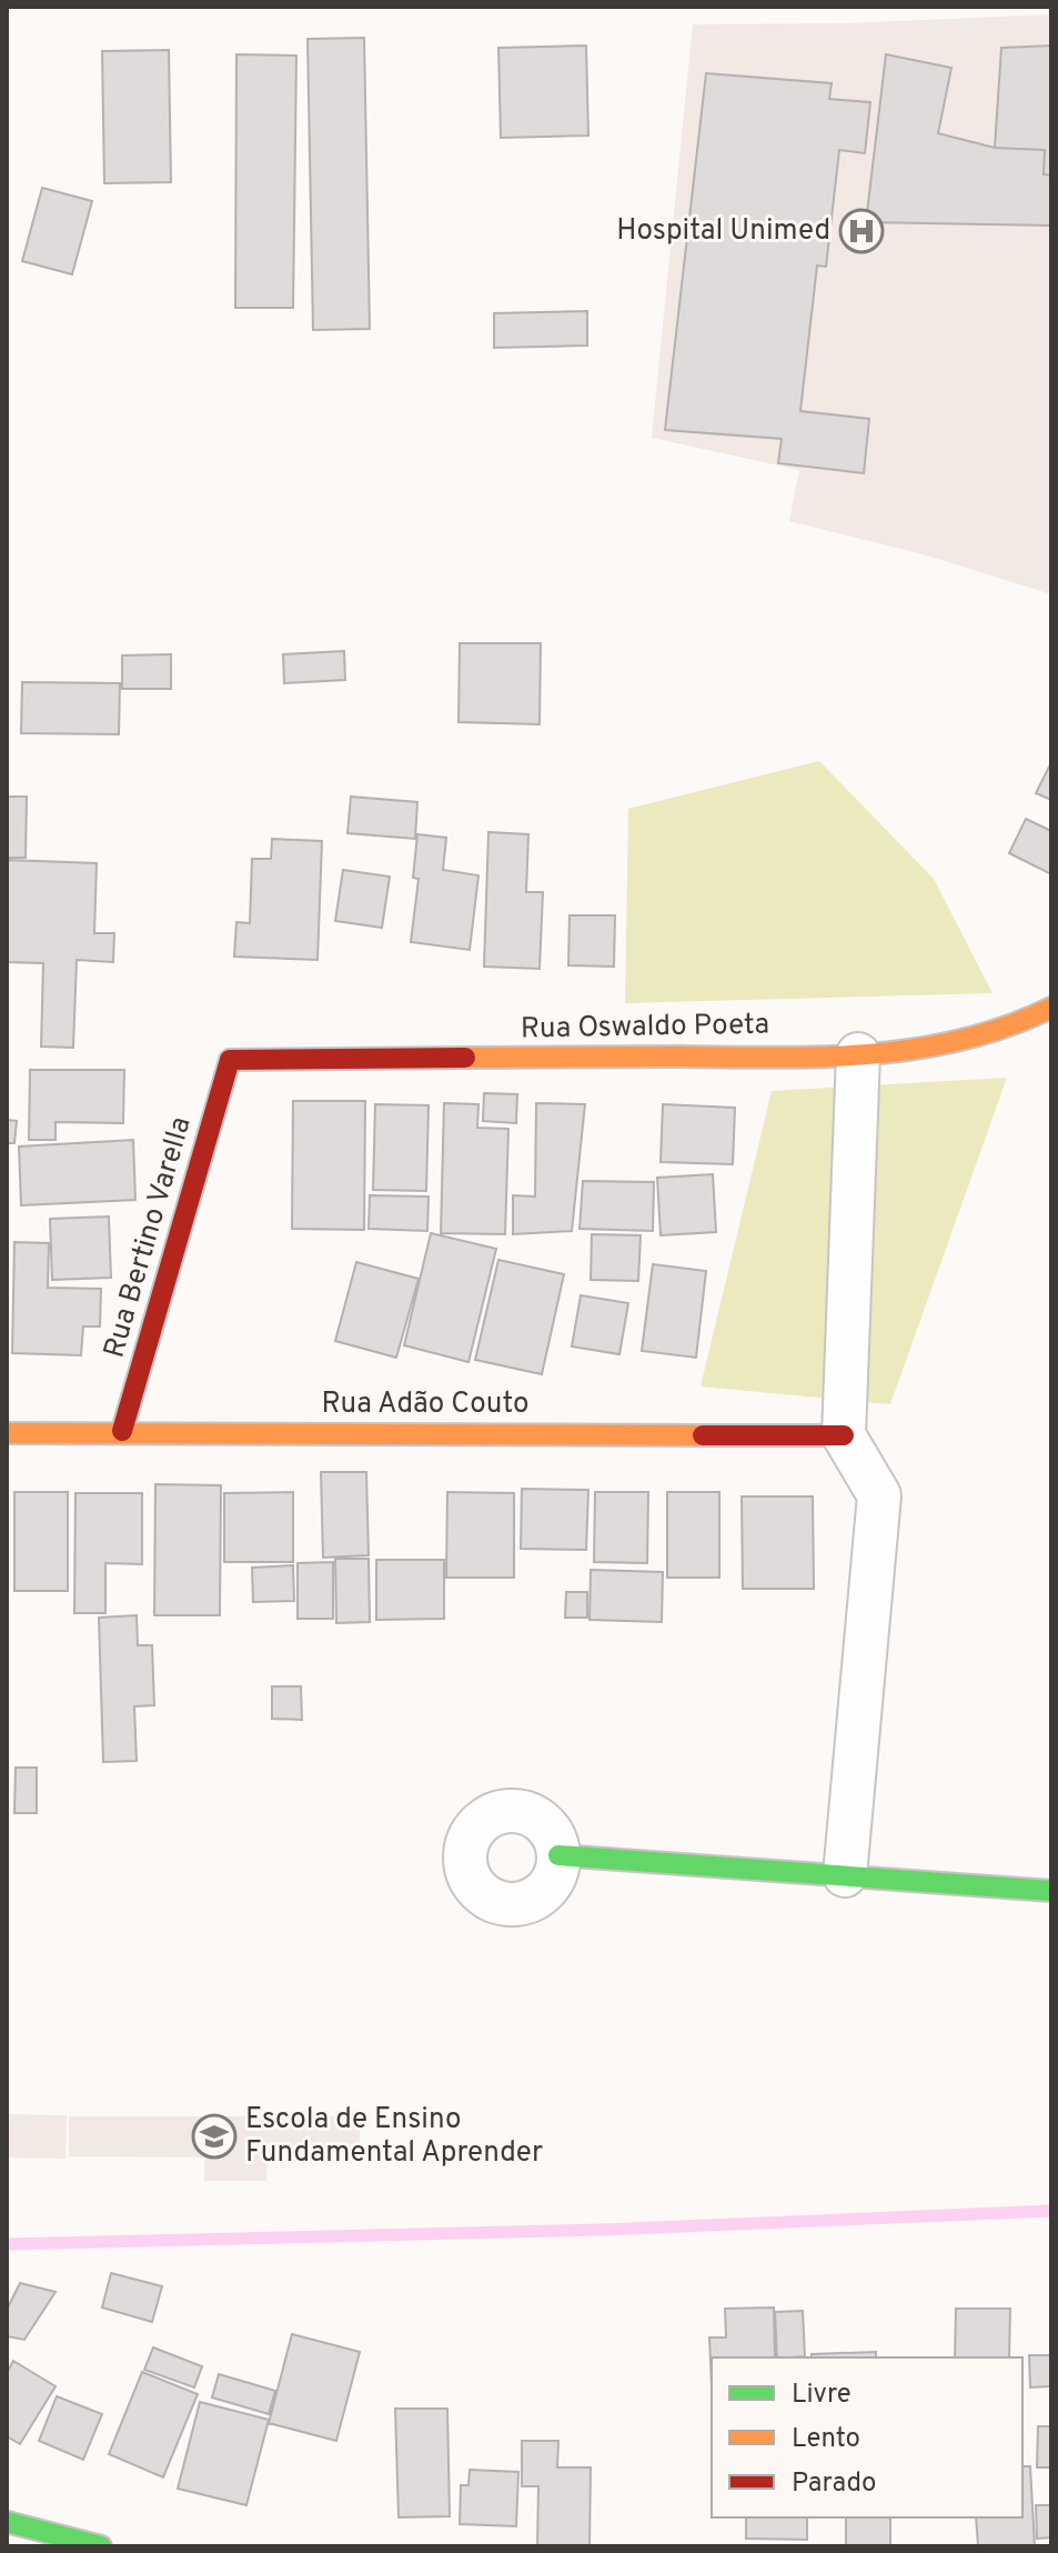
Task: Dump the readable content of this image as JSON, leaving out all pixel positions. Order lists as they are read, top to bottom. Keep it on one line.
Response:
{"streets":{"street":["Rua Oswaldo Poeta","Rua Bertino Varella","Rua Adão Couto"]},"crossings":[["Rua Oswaldo Poeta","Rua Bertino Varella"],["Rua Bertino Varella","Rua Adão Couto"]],"places":{"hospital":["Hospital Unimed"],"school or university":["Escola de Ensino Fundamental Aprender"]},"legend":["Livre","Lento","Parado"]}
